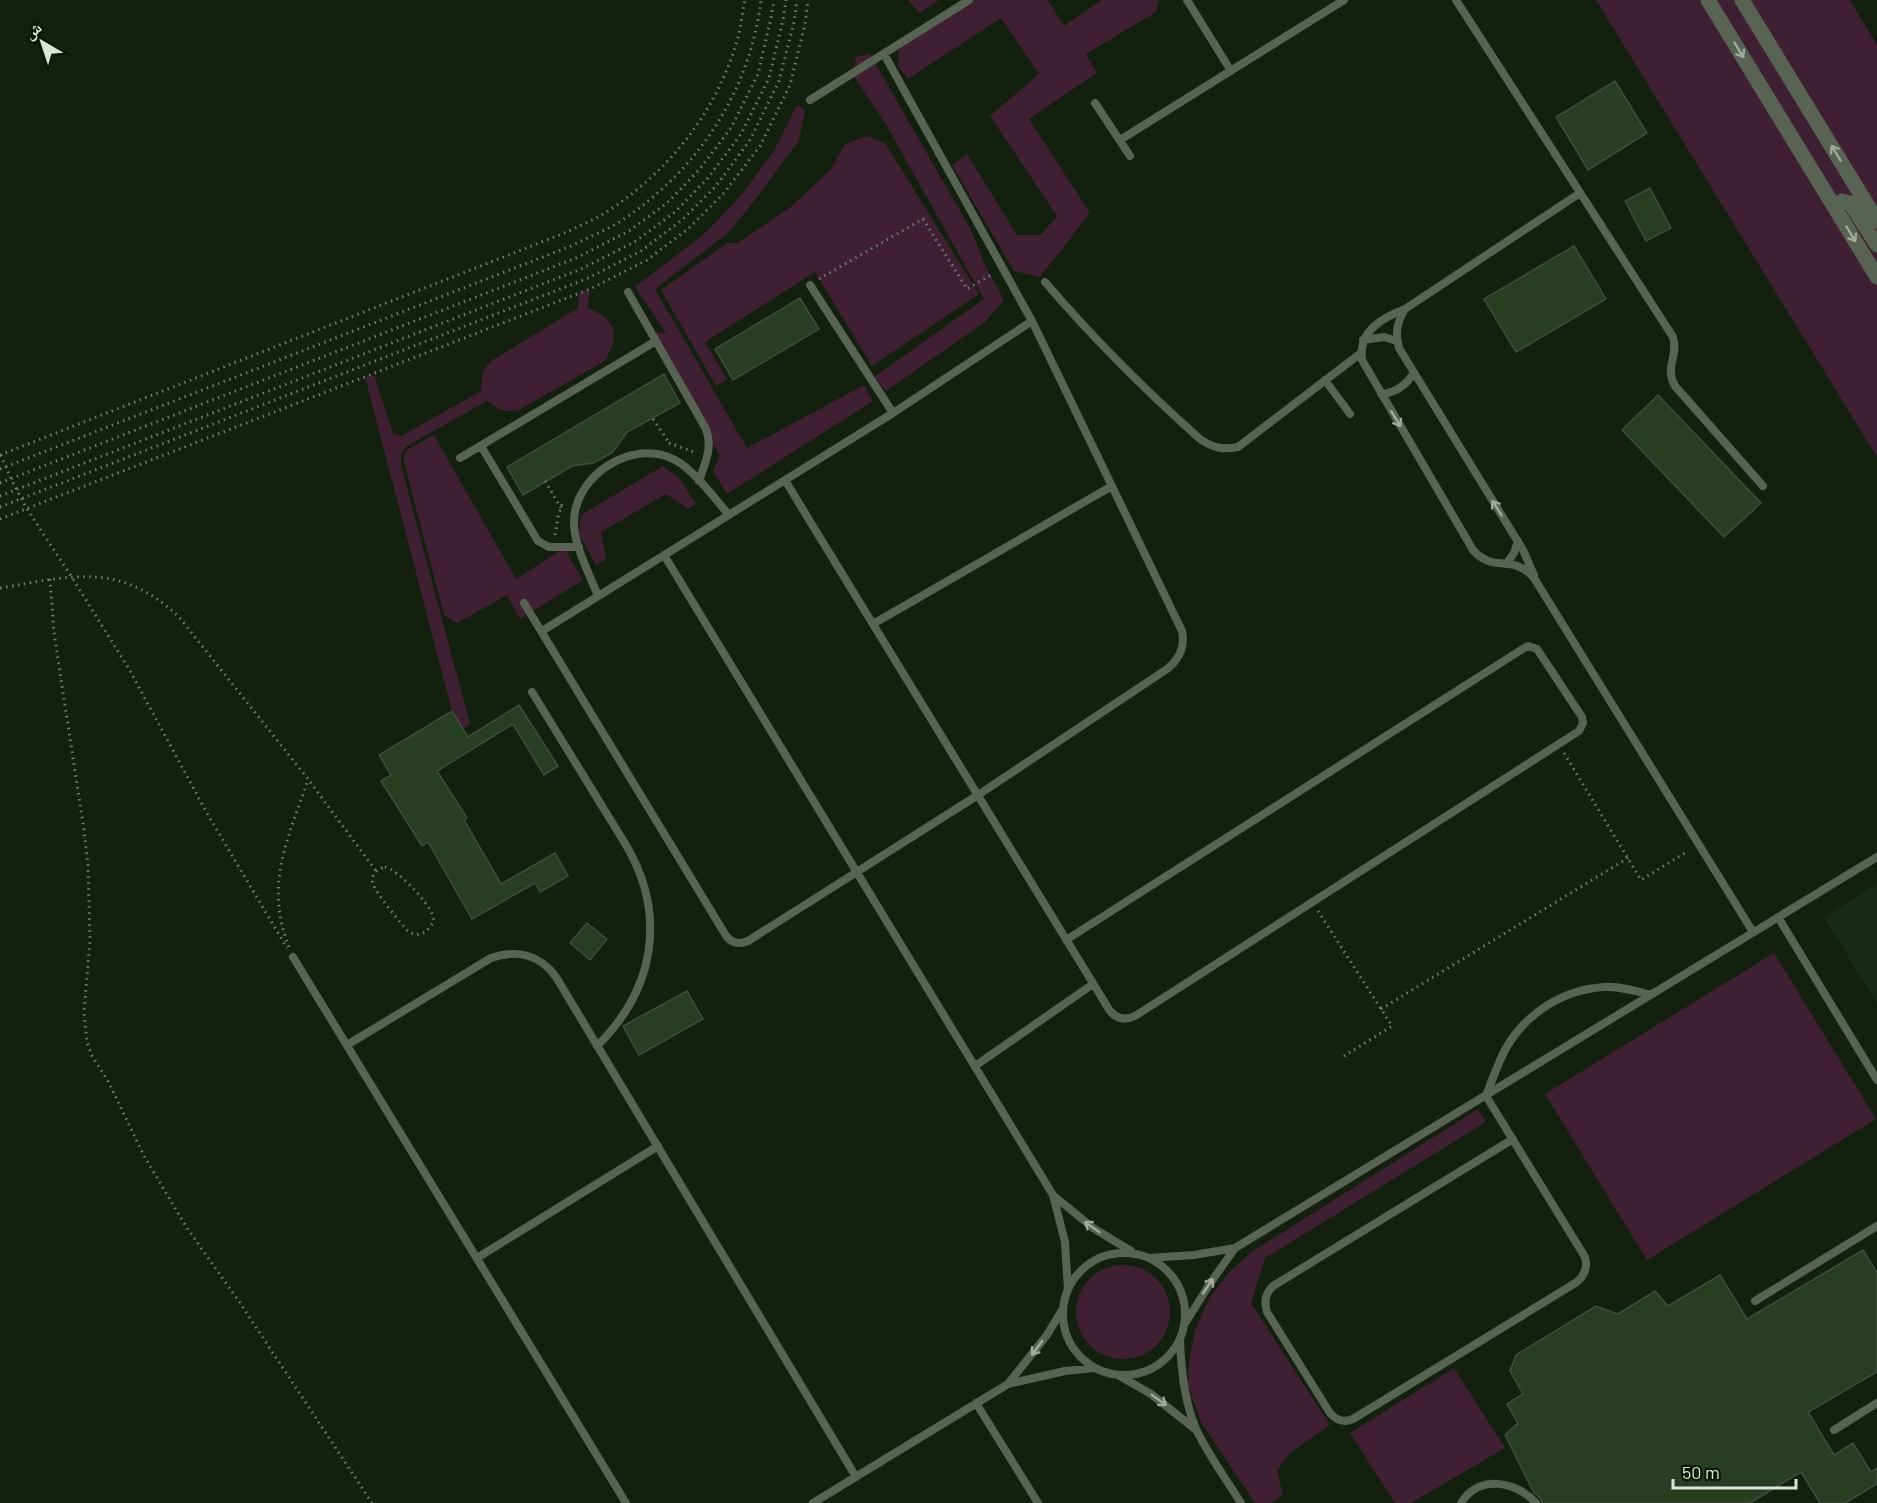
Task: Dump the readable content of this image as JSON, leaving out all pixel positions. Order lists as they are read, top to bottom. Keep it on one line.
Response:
{"scale_bar":"50 m","north":"top left"}
